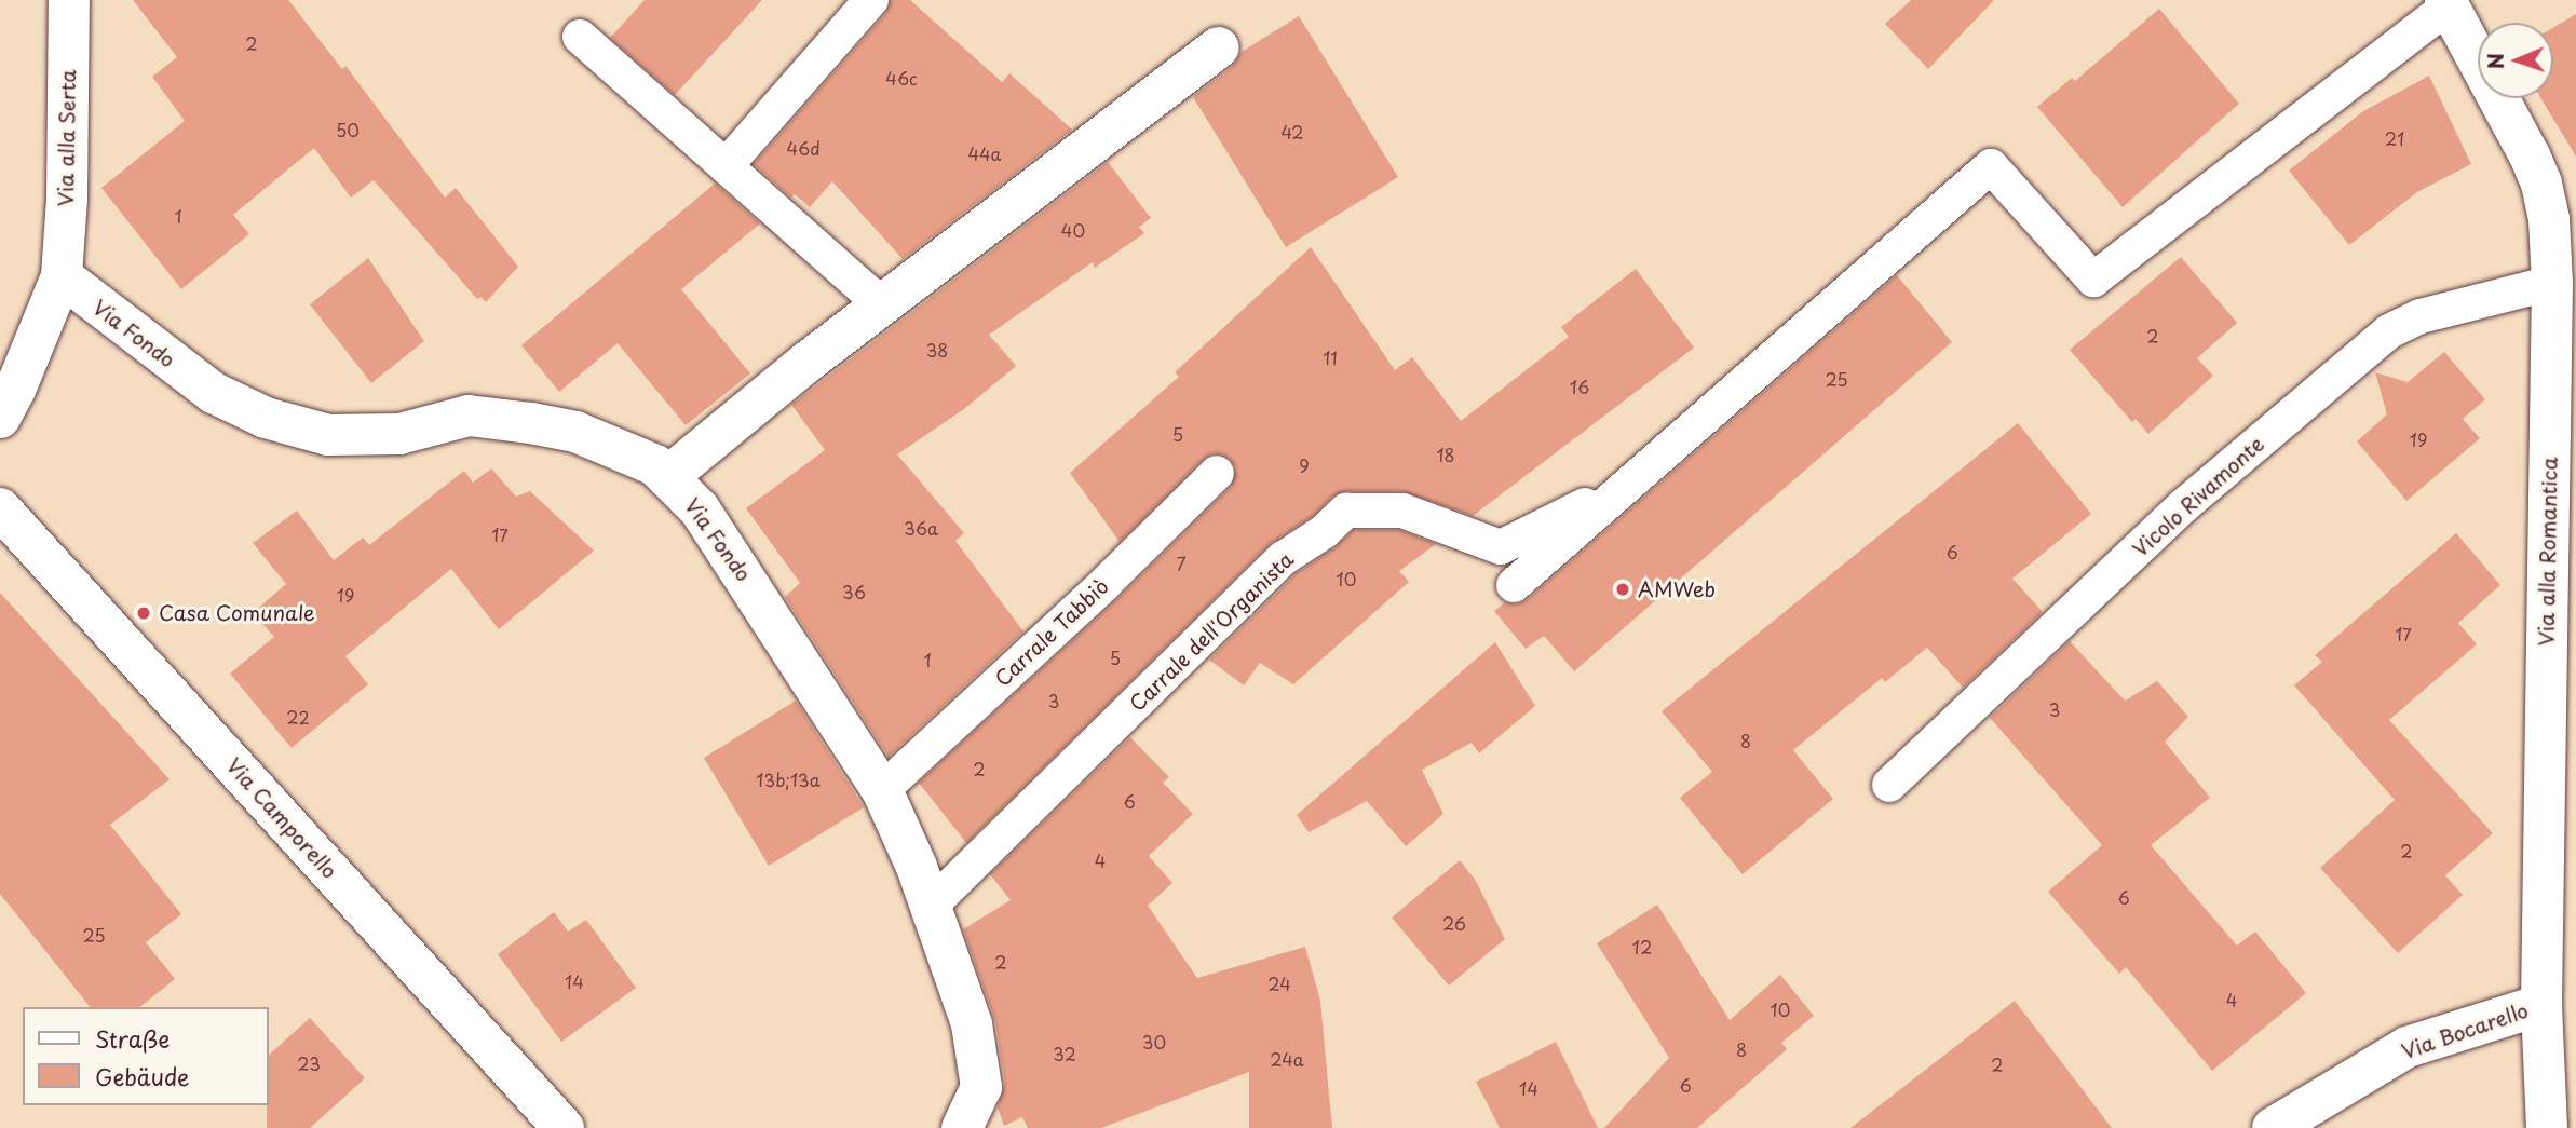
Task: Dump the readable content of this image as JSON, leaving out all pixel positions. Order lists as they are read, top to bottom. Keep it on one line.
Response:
{"streets":{"street":["Via alla Serta","Via Fondo","Via alla Romantica","Via Camporello","Via Bocarello"],"lane":["Vicolo Rivamonte","Carrale dell'Organista","Carrale Tabbiò"]},"crossings":[["Via alla Serta","Via Fondo"],["Via Fondo","Carrale dell'Organista"],["Via Fondo","Carrale Tabbiò"],["Vicolo Rivamonte","Via alla Romantica"],["Via alla Romantica","Via Bocarello"]],"places":["AMWeb","Casa Comunale"],"house_numbers":["2","46c","50","42","21","46d","44a","1","40","2","38","11","25","16","5","19","18","9","36a","17","6","7","10","36","19","17","5","1","3","3","22","8","2","13b;13a","6","2","4","6","26","25","12","2","14","24","4","10","30","8","32","24a","23","2","6","14"],"legend":["Straße","Gebäude"],"north":"left"}
